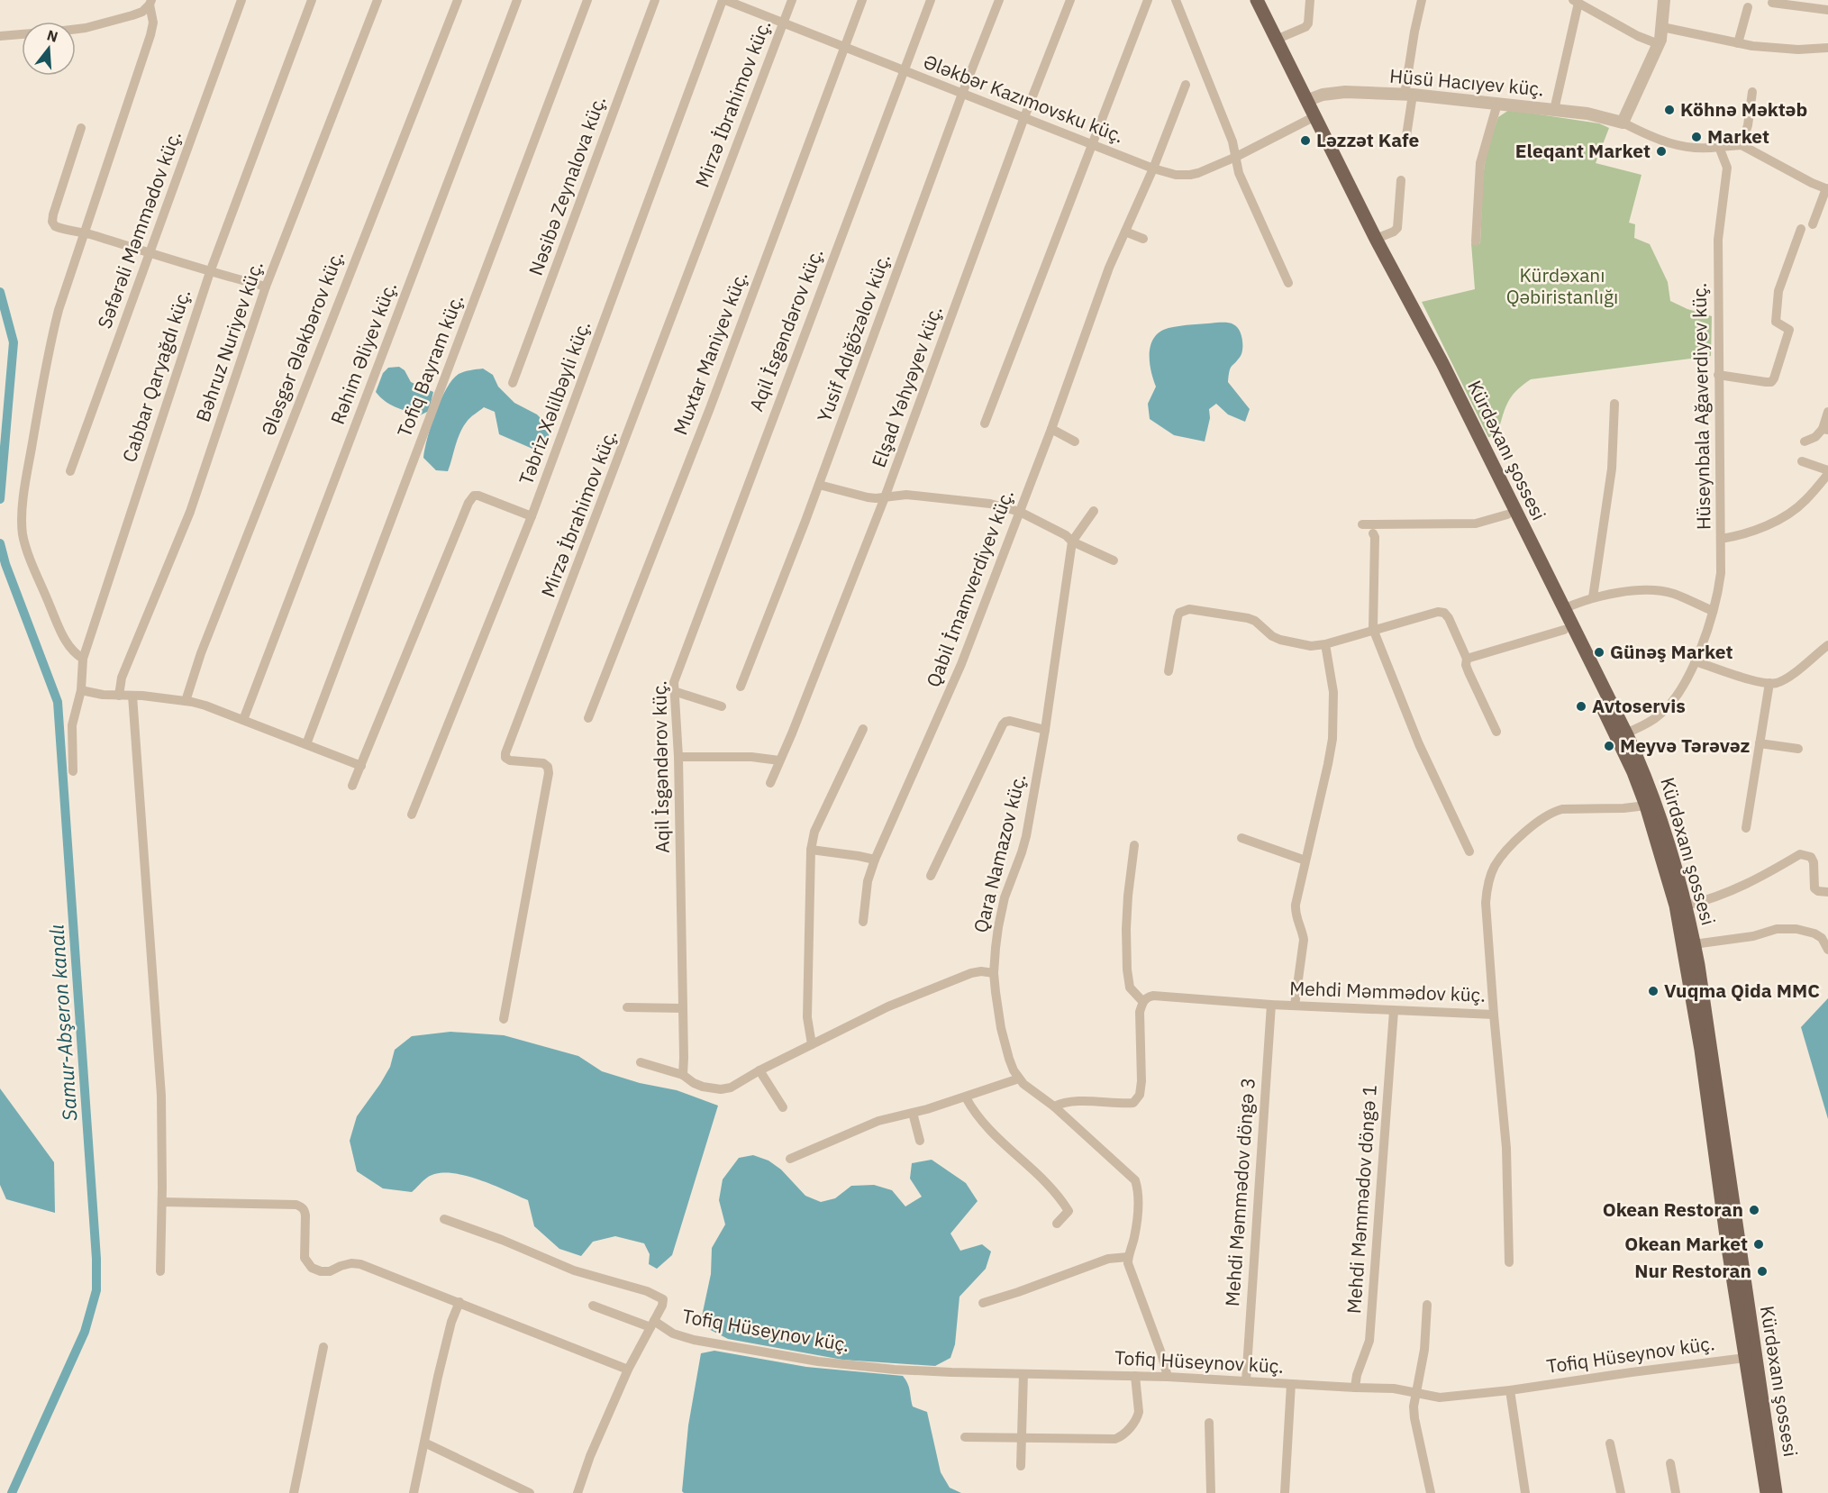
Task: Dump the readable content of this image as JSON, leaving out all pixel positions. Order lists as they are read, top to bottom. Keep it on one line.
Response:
{"streets":{"main road":["Kürdəxanı şossesi"],"street":["Hüsü Hacıyev küç.","Ələkbər Kazımovsku küç.","Mirzə İbrahimov küç.","Nəsibə Zeynalova küç.","Səfərəli Məmmədov küç.","Aqil İsgəndərov küç.","Yusif Adığözəlov küç.","Bəhruz Nuriyev küç.","Ələsgər Ələkbərov küç.","Rəhim Əliyev küç.","Muxtar Maniyev küç.","Tofiq Bayram küç.","Cabbar Qaryağdı küç.","Elşad Yəhyəyev küç.","Təbriz Xəlilbəyli küç.","Hüseynbala Ağaverdiyev küç.","Qabil İmamverdiyev küç.","Qara Namazov küç.","Mehdi Məmmədov küç.","Mehdi Məmmədov döngə 3","Mehdi Məmmədov döngə 1","Tofiq Hüseynov küç."]},"crossings":[["Hüsü Hacıyev küç.","Kürdəxanı şossesi"],["Ələkbər Kazımovsku küç.","Mirzə İbrahimov küç."],["Ələkbər Kazımovsku küç.","Aqil İsgəndərov küç."],["Ələkbər Kazımovsku küç.","Yusif Adığözəlov küç."],["Ələkbər Kazımovsku küç.","Muxtar Maniyev küç."],["Ələkbər Kazımovsku küç.","Elşad Yəhyəyev küç."],["Ələkbər Kazımovsku küç.","Təbriz Xəlilbəyli küç."],["Ələkbər Kazımovsku küç.","Kürdəxanı şossesi"],["Ələkbər Kazımovsku küç.","Qabil İmamverdiyev küç."],["Hüseynbala Ağaverdiyev küç.","Kürdəxanı şossesi"],["Kürdəxanı şossesi","Mehdi Məmmədov küç."],["Kürdəxanı şossesi","Tofiq Hüseynov küç."],["Qara Namazov küç.","Tofiq Hüseynov küç."],["Mehdi Məmmədov küç.","Mehdi Məmmədov döngə 3"],["Mehdi Məmmədov küç.","Mehdi Məmmədov döngə 1"],["Mehdi Məmmədov döngə 3","Tofiq Hüseynov küç."],["Mehdi Məmmədov döngə 1","Tofiq Hüseynov küç."]],"water":["Samur-Abşeron kanalı"],"parks":["Kürdəxanı Qəbiristanlığı"],"places":["Köhnə Məktəb","Market","Ləzzət Kafe","Eleqant Market","Günəş Market","Avtoservis","Meyvə Tərəvəz","Vuqma Qida MMC","Okean Restoran","Okean Market","Nur Restoran"],"north":"top"}
